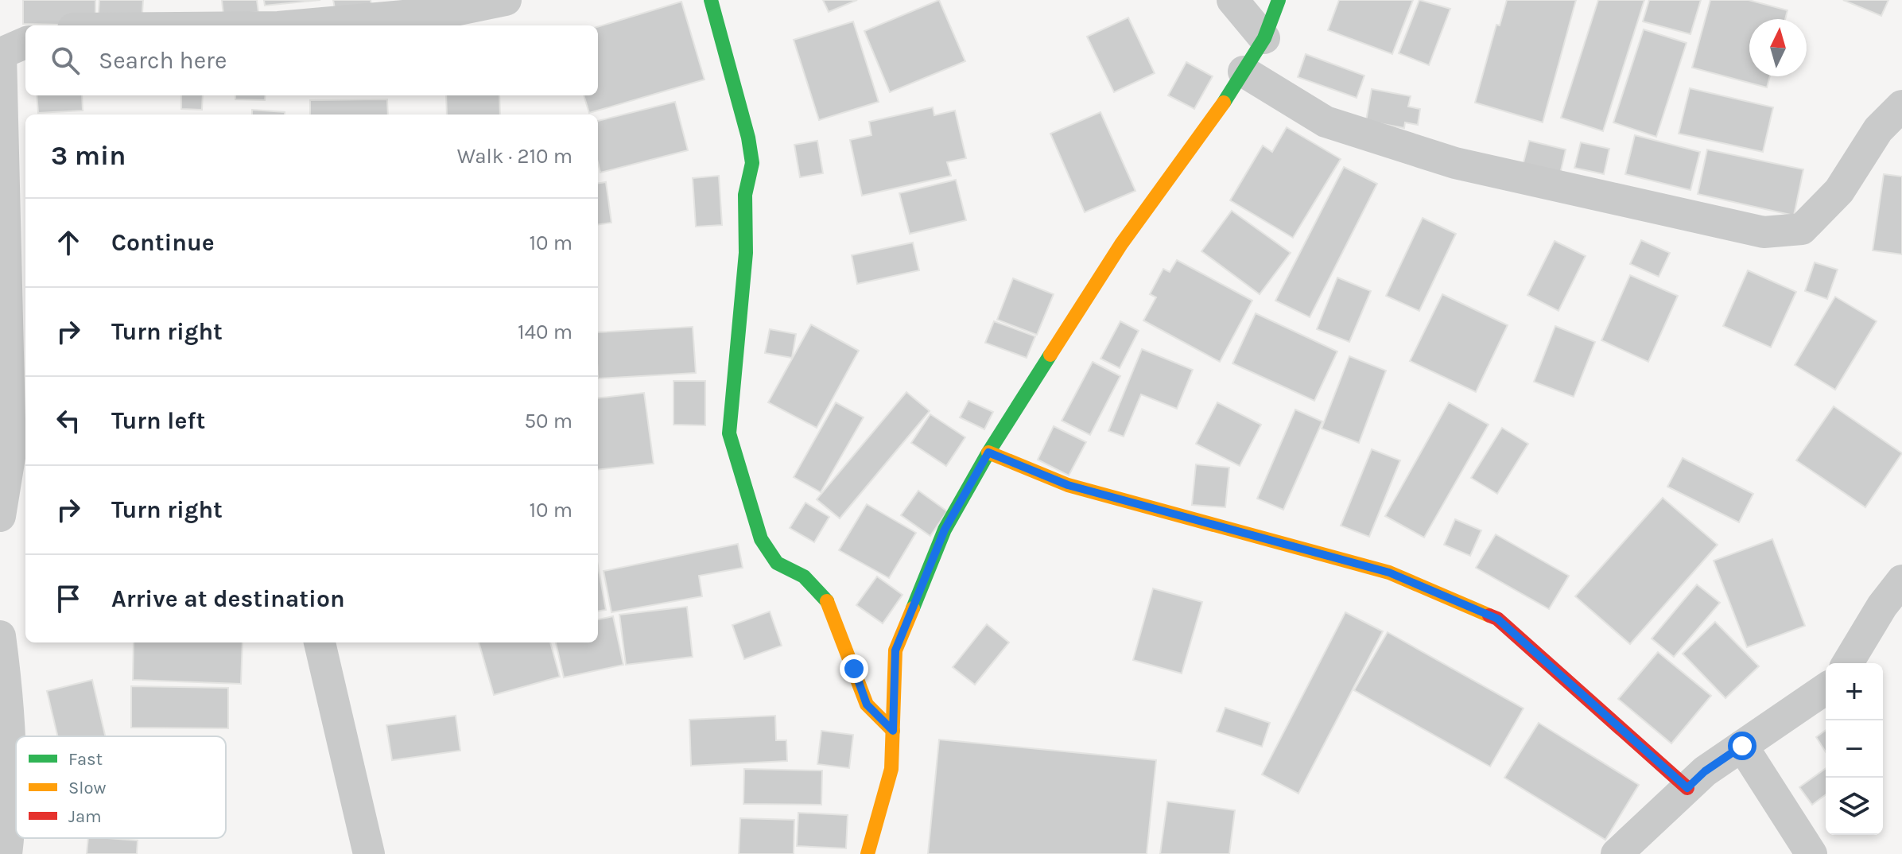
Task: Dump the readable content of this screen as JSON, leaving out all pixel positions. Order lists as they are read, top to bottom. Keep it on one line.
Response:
{"legend":["Fast","Slow","Jam"],"north":"top","page":{"search":"Search here","heading":["3 min","Walk · 210 m"],"list":[["Continue","10 m"],["Turn right","140 m"],["Turn left","50 m"],["Turn right","10 m"],"Arrive at destination"],"map_buttons":["+","−"]}}
